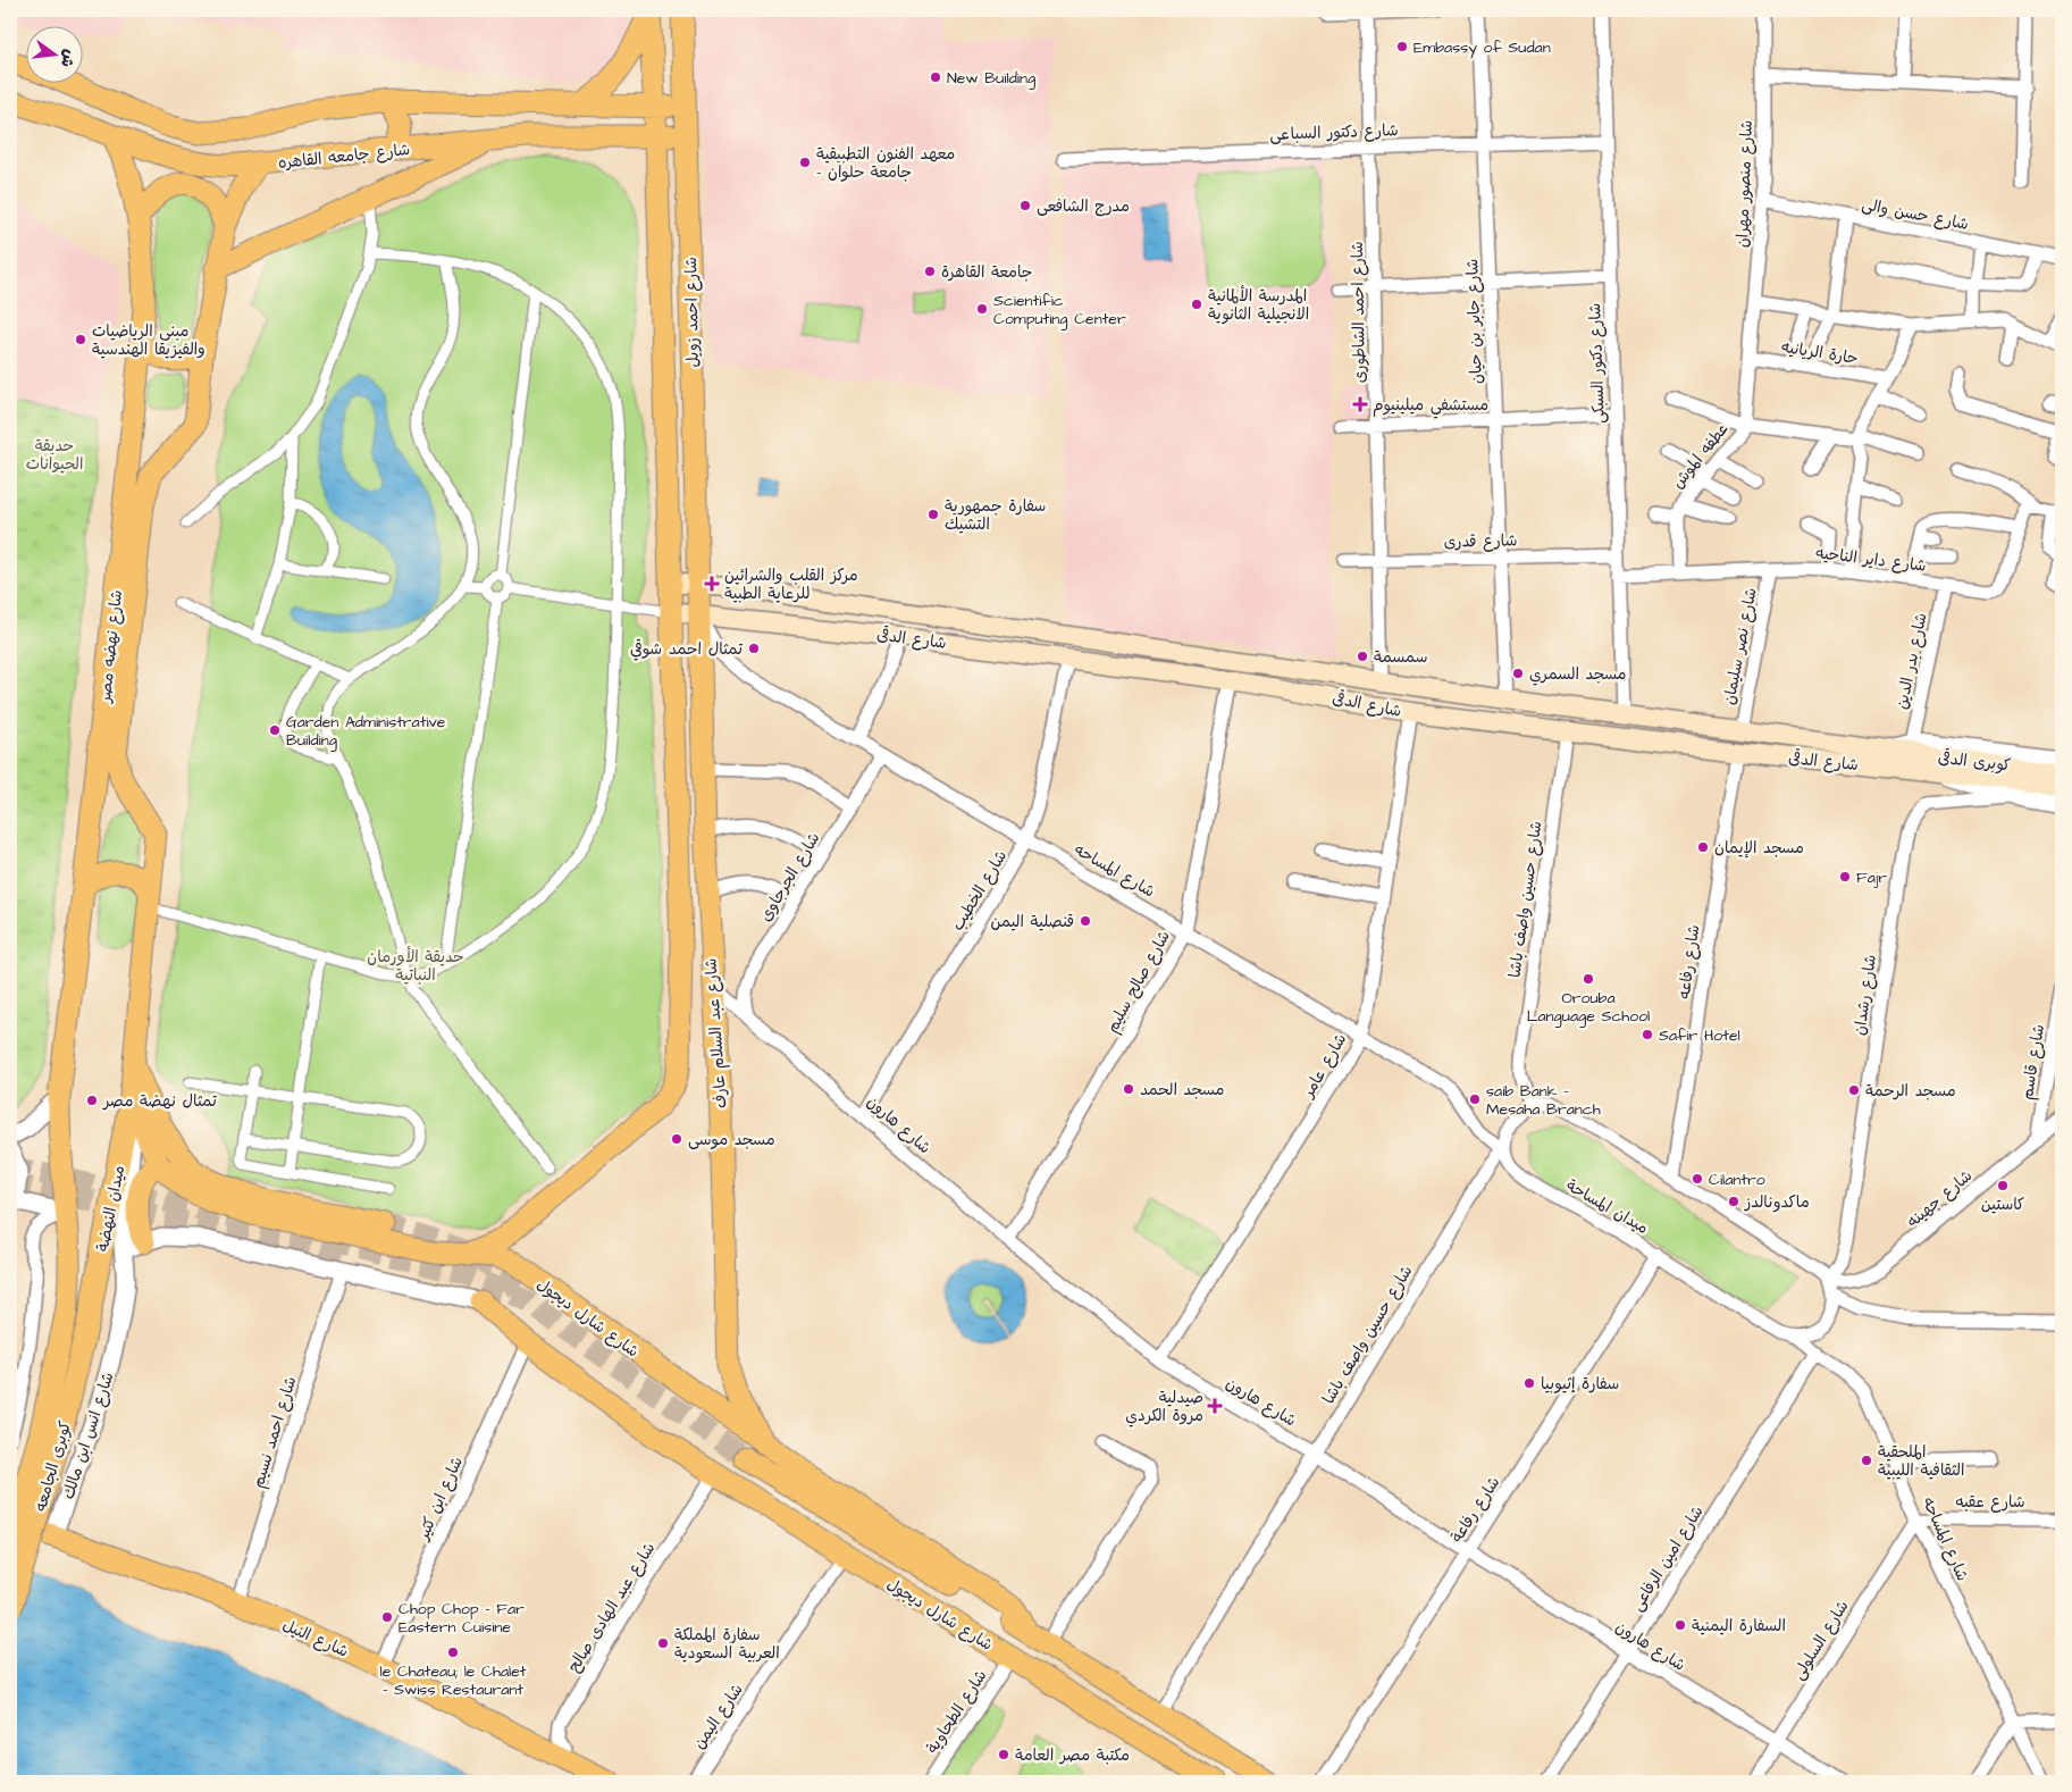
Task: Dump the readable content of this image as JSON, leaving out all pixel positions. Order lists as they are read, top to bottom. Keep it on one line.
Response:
{"streets":{"main road":["شارع جامعه القاهره","شارع احمد زويل","شارع الدقى","شارع نهضه مصر","كوبرى الدقى","شارع عبد السلام عارف","ميدان النهضة","شارع شارل ديجول","كوبرى الجامعه","شارع النيل"],"street":["شارع دكتور السباعى","شارع منصور مهران","شارع حسن والى","شارع احمد الشاطورى","شارع جابر بن حيان","حارة الريانيه","شارع دكتور السبكى","عطفه الموش","شارع قدرى","شارع داير الناحيه","شارع نصر سليمان","شارع بدر الدين","شارع المساحه","شارع الجرجاوى","شارع الخطيب","شارع حسين واصف باشا","شارع رفاعه","شارع صالح سليم","شارع رشدان","شارع قاسم","شارع عامر","شارع هارون","شارع جهينه","ميدان المساحة","شارع احمد نسيم","شارع انس ابن مالك","شارع ابن كثير","شارع عقبه","شارع رفاعة","شارع امين الرفاعى","شارع عبد الهادى صالح","شارع السلولى","شارع الطحاوية","شارع اليمن"]},"crossings":[["شارع دكتور السباعى","شارع احمد الشاطورى"],["شارع دكتور السباعى","شارع جابر بن حيان"],["شارع دكتور السباعى","شارع دكتور السبكى"],["شارع جامعه القاهره","شارع احمد زويل"],["شارع جامعه القاهره","شارع نهضه مصر"],["شارع منصور مهران","شارع حسن والى"],["شارع منصور مهران","حارة الريانيه"],["شارع منصور مهران","عطفه الموش"],["شارع احمد زويل","شارع الدقى"],["شارع احمد زويل","شارع المساحه"],["شارع احمد زويل","شارع عبد السلام عارف"],["شارع احمد الشاطورى","شارع قدرى"],["شارع احمد الشاطورى","شارع الدقى"],["شارع جابر بن حيان","شارع قدرى"],["شارع جابر بن حيان","شارع الدقى"],["حارة الريانيه","عطفه الموش"],["شارع دكتور السبكى","شارع قدرى"],["شارع دكتور السبكى","شارع داير الناحيه"],["شارع دكتور السبكى","شارع الدقى"],["شارع داير الناحيه","شارع نصر سليمان"],["شارع داير الناحيه","شارع بدر الدين"],["شارع الدقى","شارع نصر سليمان"],["شارع الدقى","شارع بدر الدين"],["شارع الدقى","كوبرى الدقى"],["شارع الدقى","شارع المساحه"],["شارع الدقى","شارع الخطيب"],["شارع الدقى","شارع حسين واصف باشا"],["شارع الدقى","شارع رفاعه"],["شارع الدقى","شارع صالح سليم"],["شارع الدقى","شارع عبد السلام عارف"],["شارع الدقى","شارع عامر"],["شارع نهضه مصر","ميدان النهضة"],["شارع نهضه مصر","شارع شارل ديجول"],["شارع نهضه مصر","شارع انس ابن مالك"],["كوبرى الدقى","شارع رشدان"],["شارع المساحه","شارع الجرجاوى"],["شارع المساحه","شارع الخطيب"],["شارع المساحه","شارع حسين واصف باشا"],["شارع المساحه","شارع صالح سليم"],["شارع المساحه","شارع عبد السلام عارف"],["شارع المساحه","شارع عامر"],["شارع المساحه","ميدان المساحة"],["شارع المساحه","شارع عقبه"],["شارع المساحه","شارع امين الرفاعى"],["شارع المساحه","شارع السلولى"],["شارع الجرجاوى","شارع هارون"],["شارع الخطيب","شارع هارون"],["شارع حسين واصف باشا","شارع هارون"],["شارع حسين واصف باشا","شارع شارل ديجول"],["شارع صالح سليم","شارع هارون"],["شارع رشدان","شارع جهينه"],["شارع عبد السلام عارف","شارع هارون"],["شارع عبد السلام عارف","شارع شارل ديجول"],["شارع قاسم","شارع جهينه"],["شارع عامر","شارع هارون"],["شارع هارون","شارع رفاعة"],["شارع هارون","شارع امين الرفاعى"],["شارع هارون","شارع السلولى"],["ميدان المساحة","شارع رفاعة"],["ميدان النهضة","شارع شارل ديجول"],["ميدان النهضة","شارع انس ابن مالك"],["ميدان النهضة","كوبرى الجامعه"],["شارع شارل ديجول","شارع انس ابن مالك"],["شارع شارل ديجول","شارع ابن كثير"],["شارع شارل ديجول","شارع عبد الهادى صالح"],["شارع شارل ديجول","شارع الطحاوية"],["شارع شارل ديجول","شارع اليمن"],["شارع احمد نسيم","شارع النيل"],["شارع انس ابن مالك","شارع النيل"],["شارع ابن كثير","شارع النيل"],["شارع عقبه","شارع السلولى"],["شارع عبد الهادى صالح","شارع النيل"]],"parks":["حديقة الحيوانات","حديقة الأورمان النباتية"],"places":{"other":["Embassy of Sudan","New Building","معهد الفنون التطبيقية - جامعة حلوان","مدرج الشافعى","جامعة القاهرة","المدرسة الألمانية الانجيلية الثانوية","Scientific Computing Center","مبنى الرياضيات والفيزيقا الهندسية","سفارة جمهورية التشيك","تمثال احمد شوقي","سمسمة","مسجد السمري","Garden Administrative Building","مسجد الإيمان","Fajr","قنصلية اليمن","Orouba Language School","Safir Hotel","مسجد الحمد","مسجد الرحمة","saib Bank - Mesaha Branch","تمثال نهضة مصر","مسجد موسى","Cilantro","كاستين","ماكدونالدز","سفارة إثيوبيا","الملحقية الثقافية الليبية","Chop Chop - Far Eastern Cuisine","السفارة اليمنية","سفارة المملكة العربية السعودية","le Chateau; le Chalet - Swiss Restaurant","مكتبة مصر العامة"],"health":["مستشفي ميلينيوم","مركز القلب والشرائين للرعاية الطبية","صيدلية مروة الكردي"]},"north":"right"}
